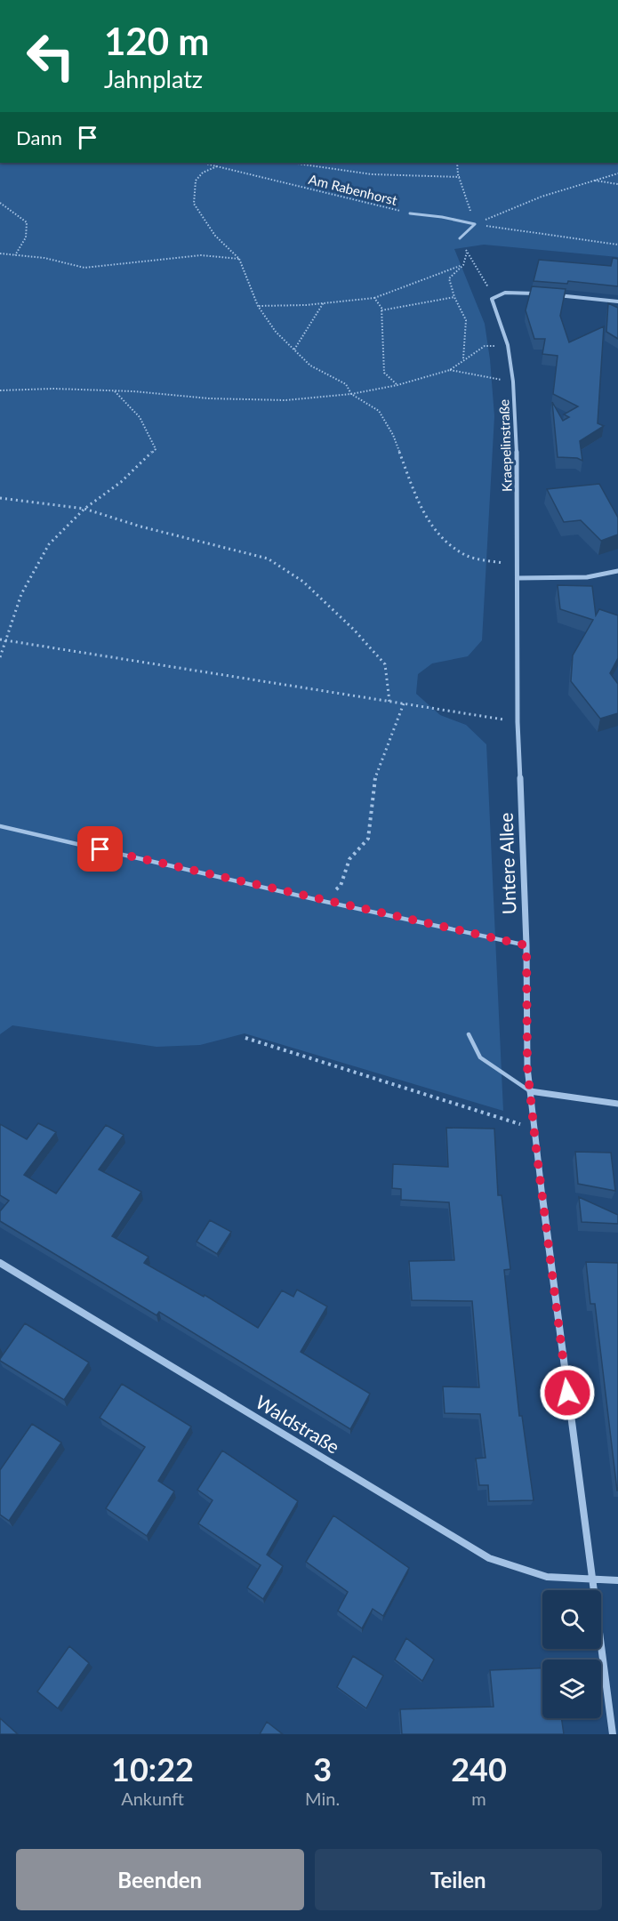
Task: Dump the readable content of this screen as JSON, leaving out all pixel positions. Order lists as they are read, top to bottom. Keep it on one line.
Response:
{"streets":{"street":["Kraepelinstraße","Untere Allee","Waldstraße"],"path":["Am Rabenhorst"]},"crossings":[["Kraepelinstraße","Untere Allee"],["Untere Allee","Waldstraße"]],"page":{"turn":["120 m","Jahnplatz"],"then":"Dann","eta":["10:22","Ankunft","3","Min.","240","m"],"buttons":["Beenden","Teilen"]}}
